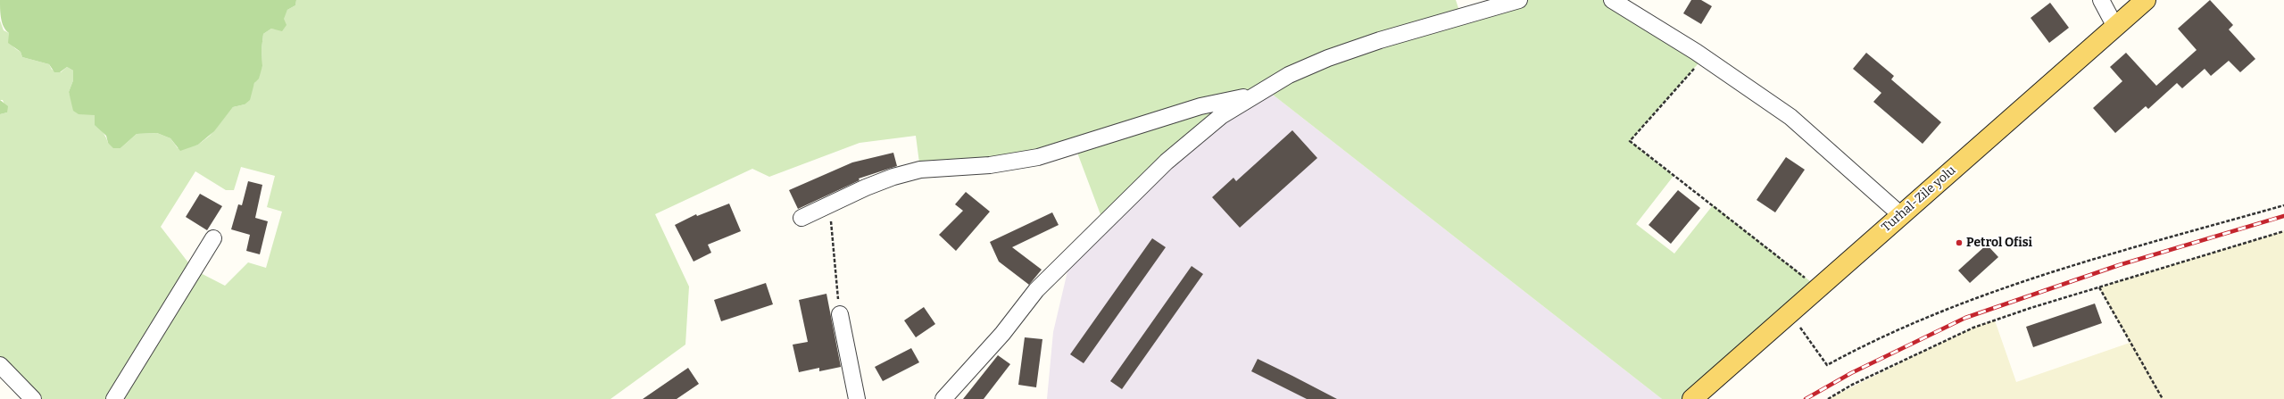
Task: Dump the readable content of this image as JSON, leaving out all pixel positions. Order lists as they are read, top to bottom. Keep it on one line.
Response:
{"streets":{"main road":["Turhal-Zile yolu"]},"places":["Petrol Ofisi"]}
